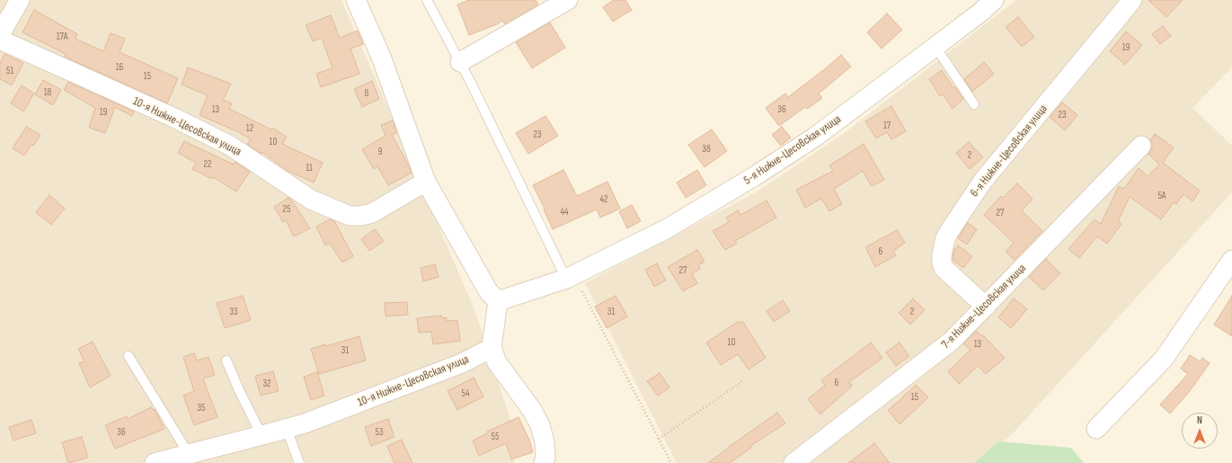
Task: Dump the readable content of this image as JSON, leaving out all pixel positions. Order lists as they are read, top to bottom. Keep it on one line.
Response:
{"streets":{"street":["10-я Нижне-Цесовская улица","5-я Нижне-Цесовская улица","6-я Нижне-Цесовская улица","7-я Нижне-Цесовская улица"]},"crossings":[["6-я Нижне-Цесовская улица","7-я Нижне-Цесовская улица"]],"house_numbers":["17А","19","16","51","15","18","8","13","36","19","23","17","12","23","10","38","9","2","22","11","5А","42","25","44","27","6","27","33","31","2","10","13","31","6","32","54","15","35","36","53","55"],"north":"top"}
